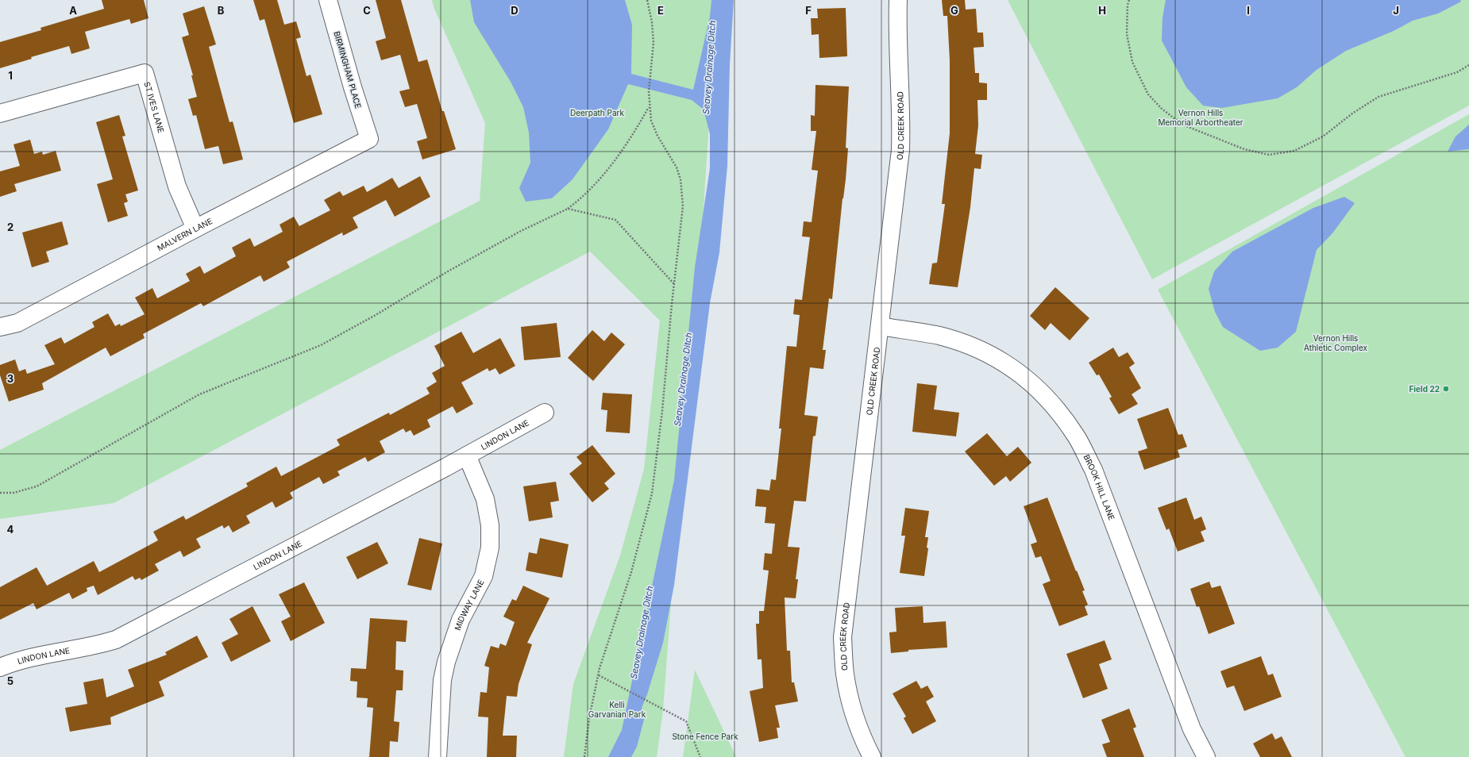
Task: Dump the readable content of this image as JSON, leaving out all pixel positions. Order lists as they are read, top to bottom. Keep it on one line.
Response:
{"streets":{"street":["BIRMINGHAM PLACE","ST IVES LANE","OLD CREEK ROAD","MALVERN LANE","LINDON LANE","BROOK HILL LANE","MIDWAY LANE"]},"crossings":[["BIRMINGHAM PLACE","MALVERN LANE"],["ST IVES LANE","MALVERN LANE"],["OLD CREEK ROAD","BROOK HILL LANE"],["LINDON LANE","MIDWAY LANE"]],"water":["Seavey Drainage Ditch"],"parks":["Deerpath Park","Vernon Hills Memorial Arbortheater","Vernon Hills Athletic Complex","Kelli Garvanian Park","Stone Fence Park"],"places":["Field 22"],"grid":{"columns":["A","B","C","D","E","F","G","H","I","J"],"rows":["1","2","3","4","5"]}}
